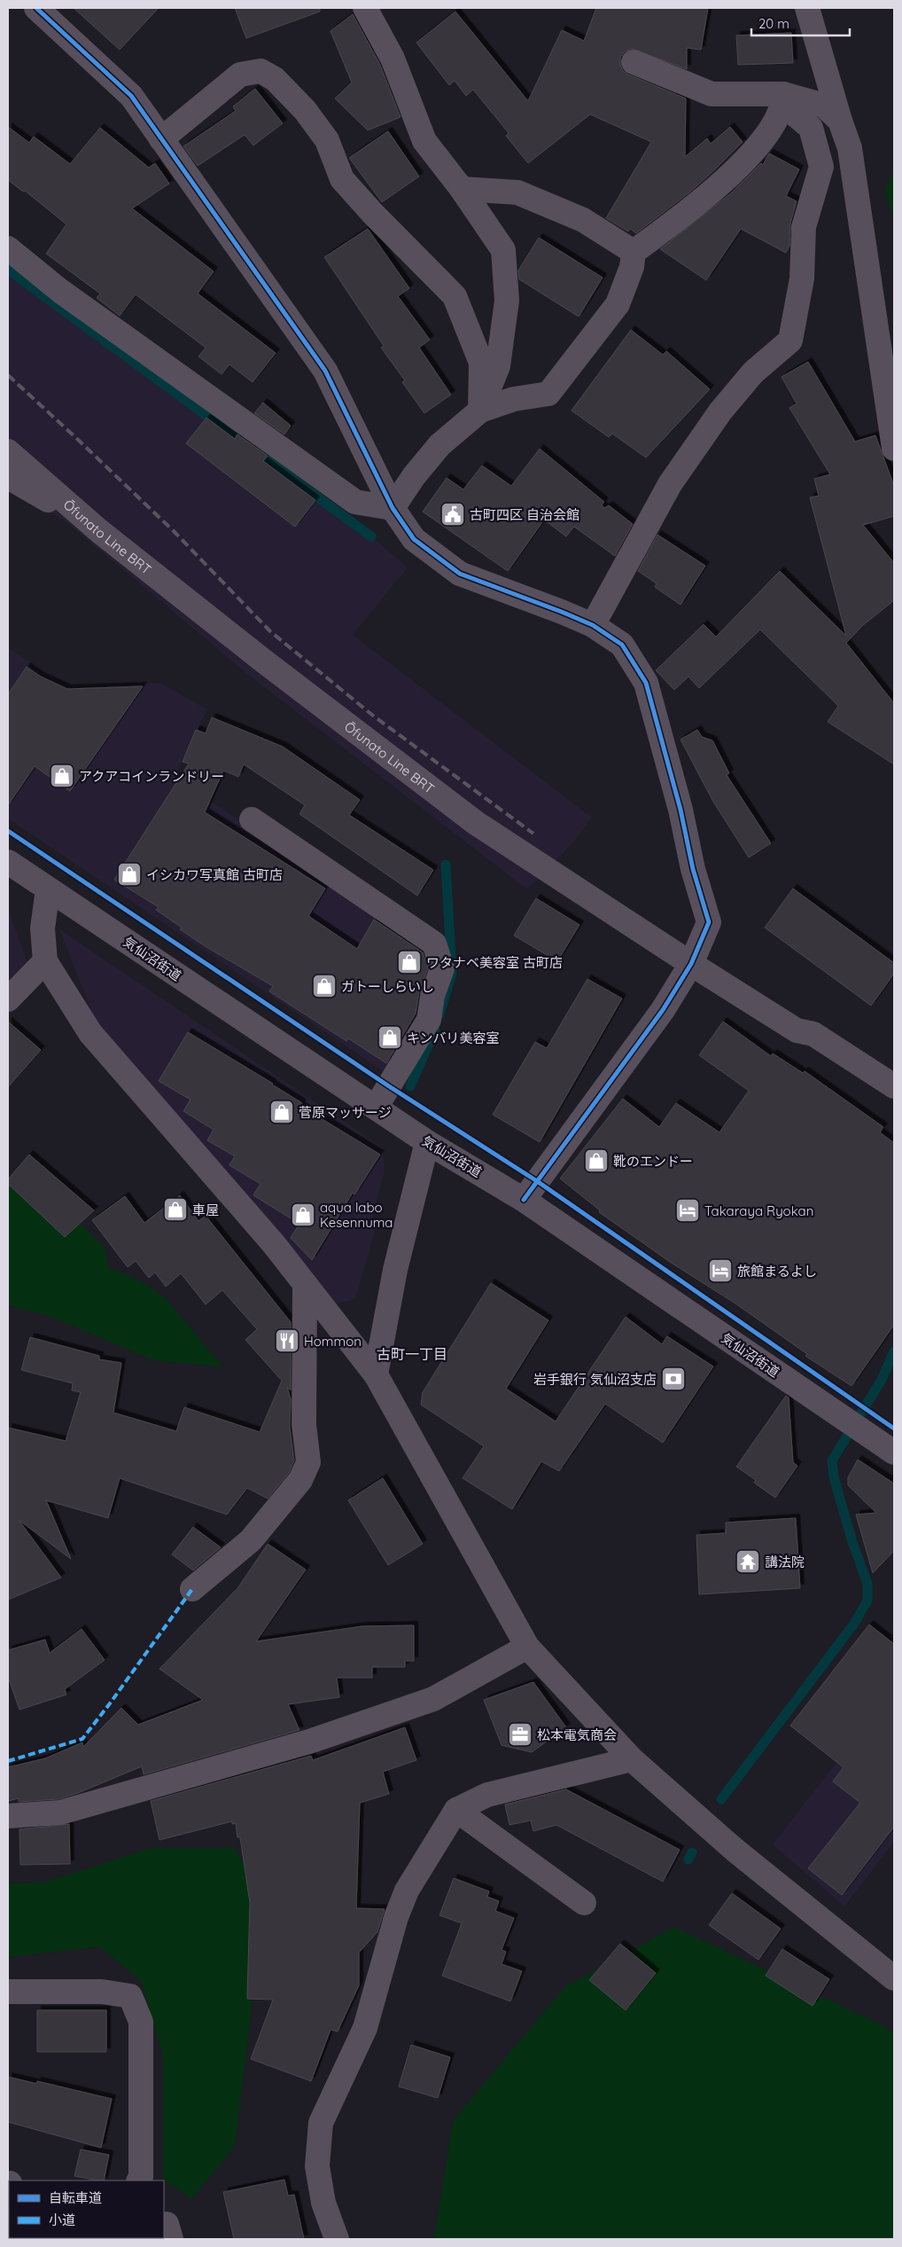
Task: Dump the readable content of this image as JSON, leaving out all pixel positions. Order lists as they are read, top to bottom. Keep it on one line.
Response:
{"streets":{"street":["Ōfunato Line BRT","気仙沼街道"]},"districts":["古町一丁目"],"places":{"public building":["古町四区 自治会館"],"shop":["アクアコインランドリー","イシカワ写真館 古町店","ワタナベ美容室 古町店","ガトーしらいし","キンバリ美容室","菅原マッサージ","靴のエンドー","車屋","aqua labo Kesennuma"],"hotel":["Takaraya Ryokan","旅館まるよし"],"restaurant":["Hommon"],"bank":["岩手銀行 気仙沼支店"],"temple":["講法院"],"office":["松本電気商会"]},"legend":["自転車道","小道"],"scale_bar":"20 m"}
